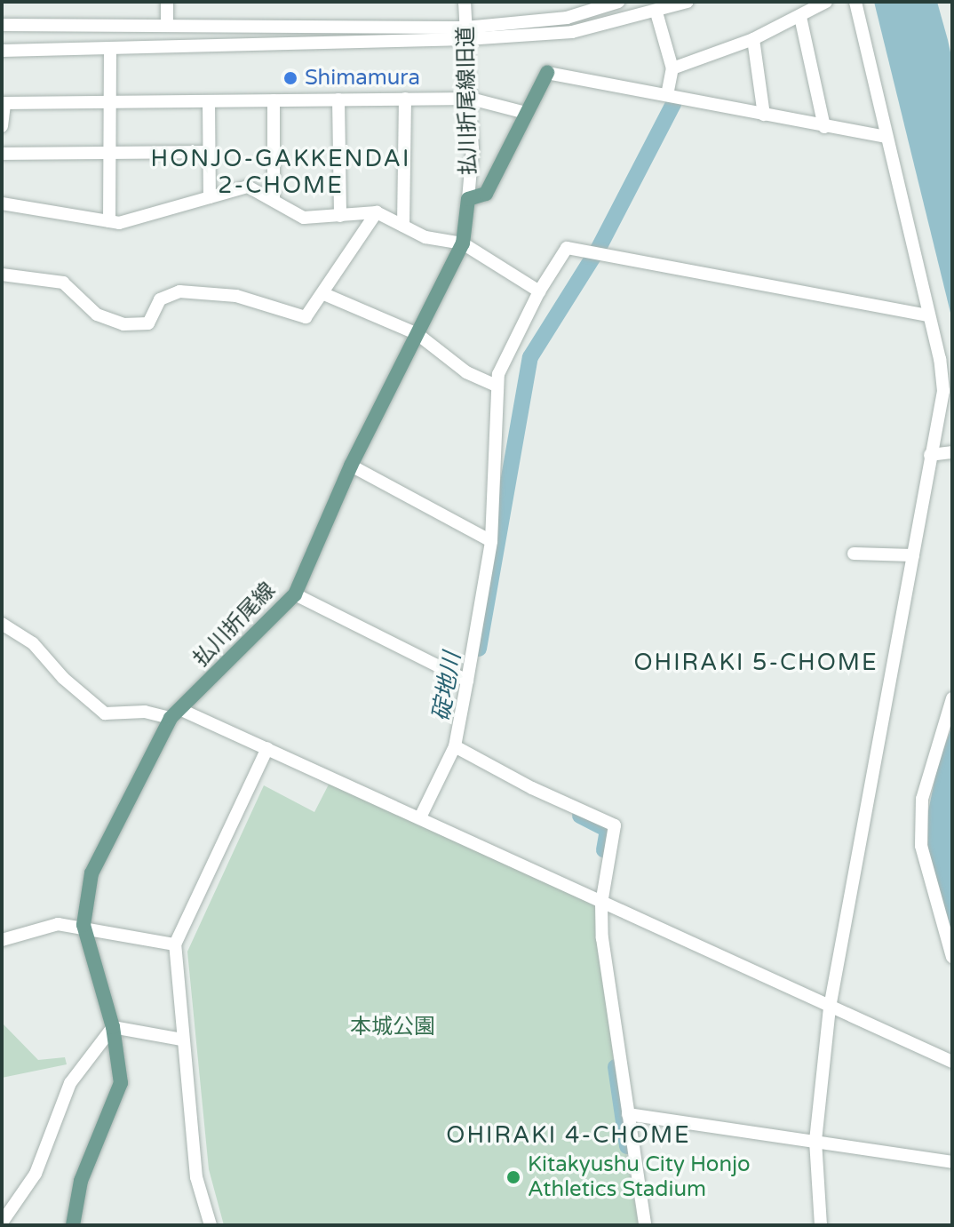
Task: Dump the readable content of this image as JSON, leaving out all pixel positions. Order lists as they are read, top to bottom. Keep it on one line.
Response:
{"streets":{"main road":["払川折尾線"],"street":["払川折尾線旧道"]},"crossings":[["払川折尾線旧道","払川折尾線"]],"districts":["HONJO-GAKKENDAI 2-CHOME","OHIRAKI 5-CHOME","OHIRAKI 4-CHOME"],"water":["碇地川"],"parks":["本城公園"],"places":["Shimamura","Kitakyushu City Honjo Athletics Stadium"]}
